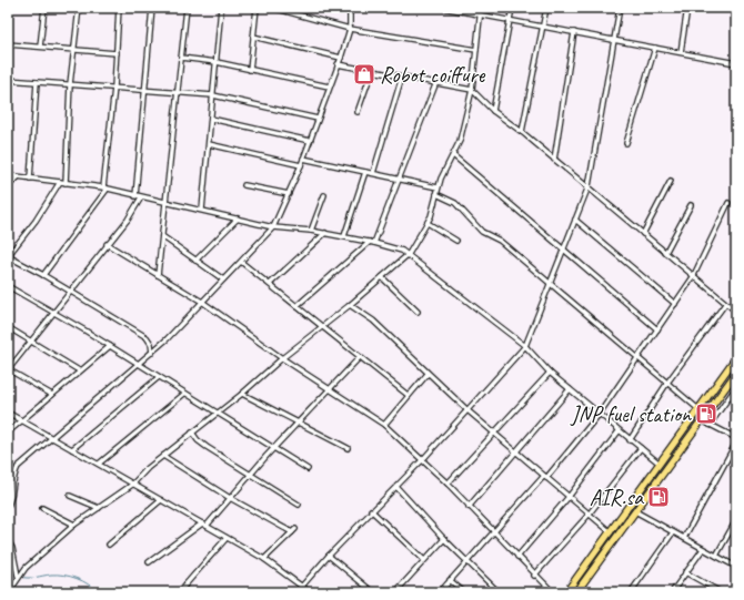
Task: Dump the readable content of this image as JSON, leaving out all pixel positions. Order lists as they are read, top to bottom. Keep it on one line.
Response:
{"places":{"shop":["Robot coiffure"],"fuel station":["JNP fuel station","AIR.sa"]}}
